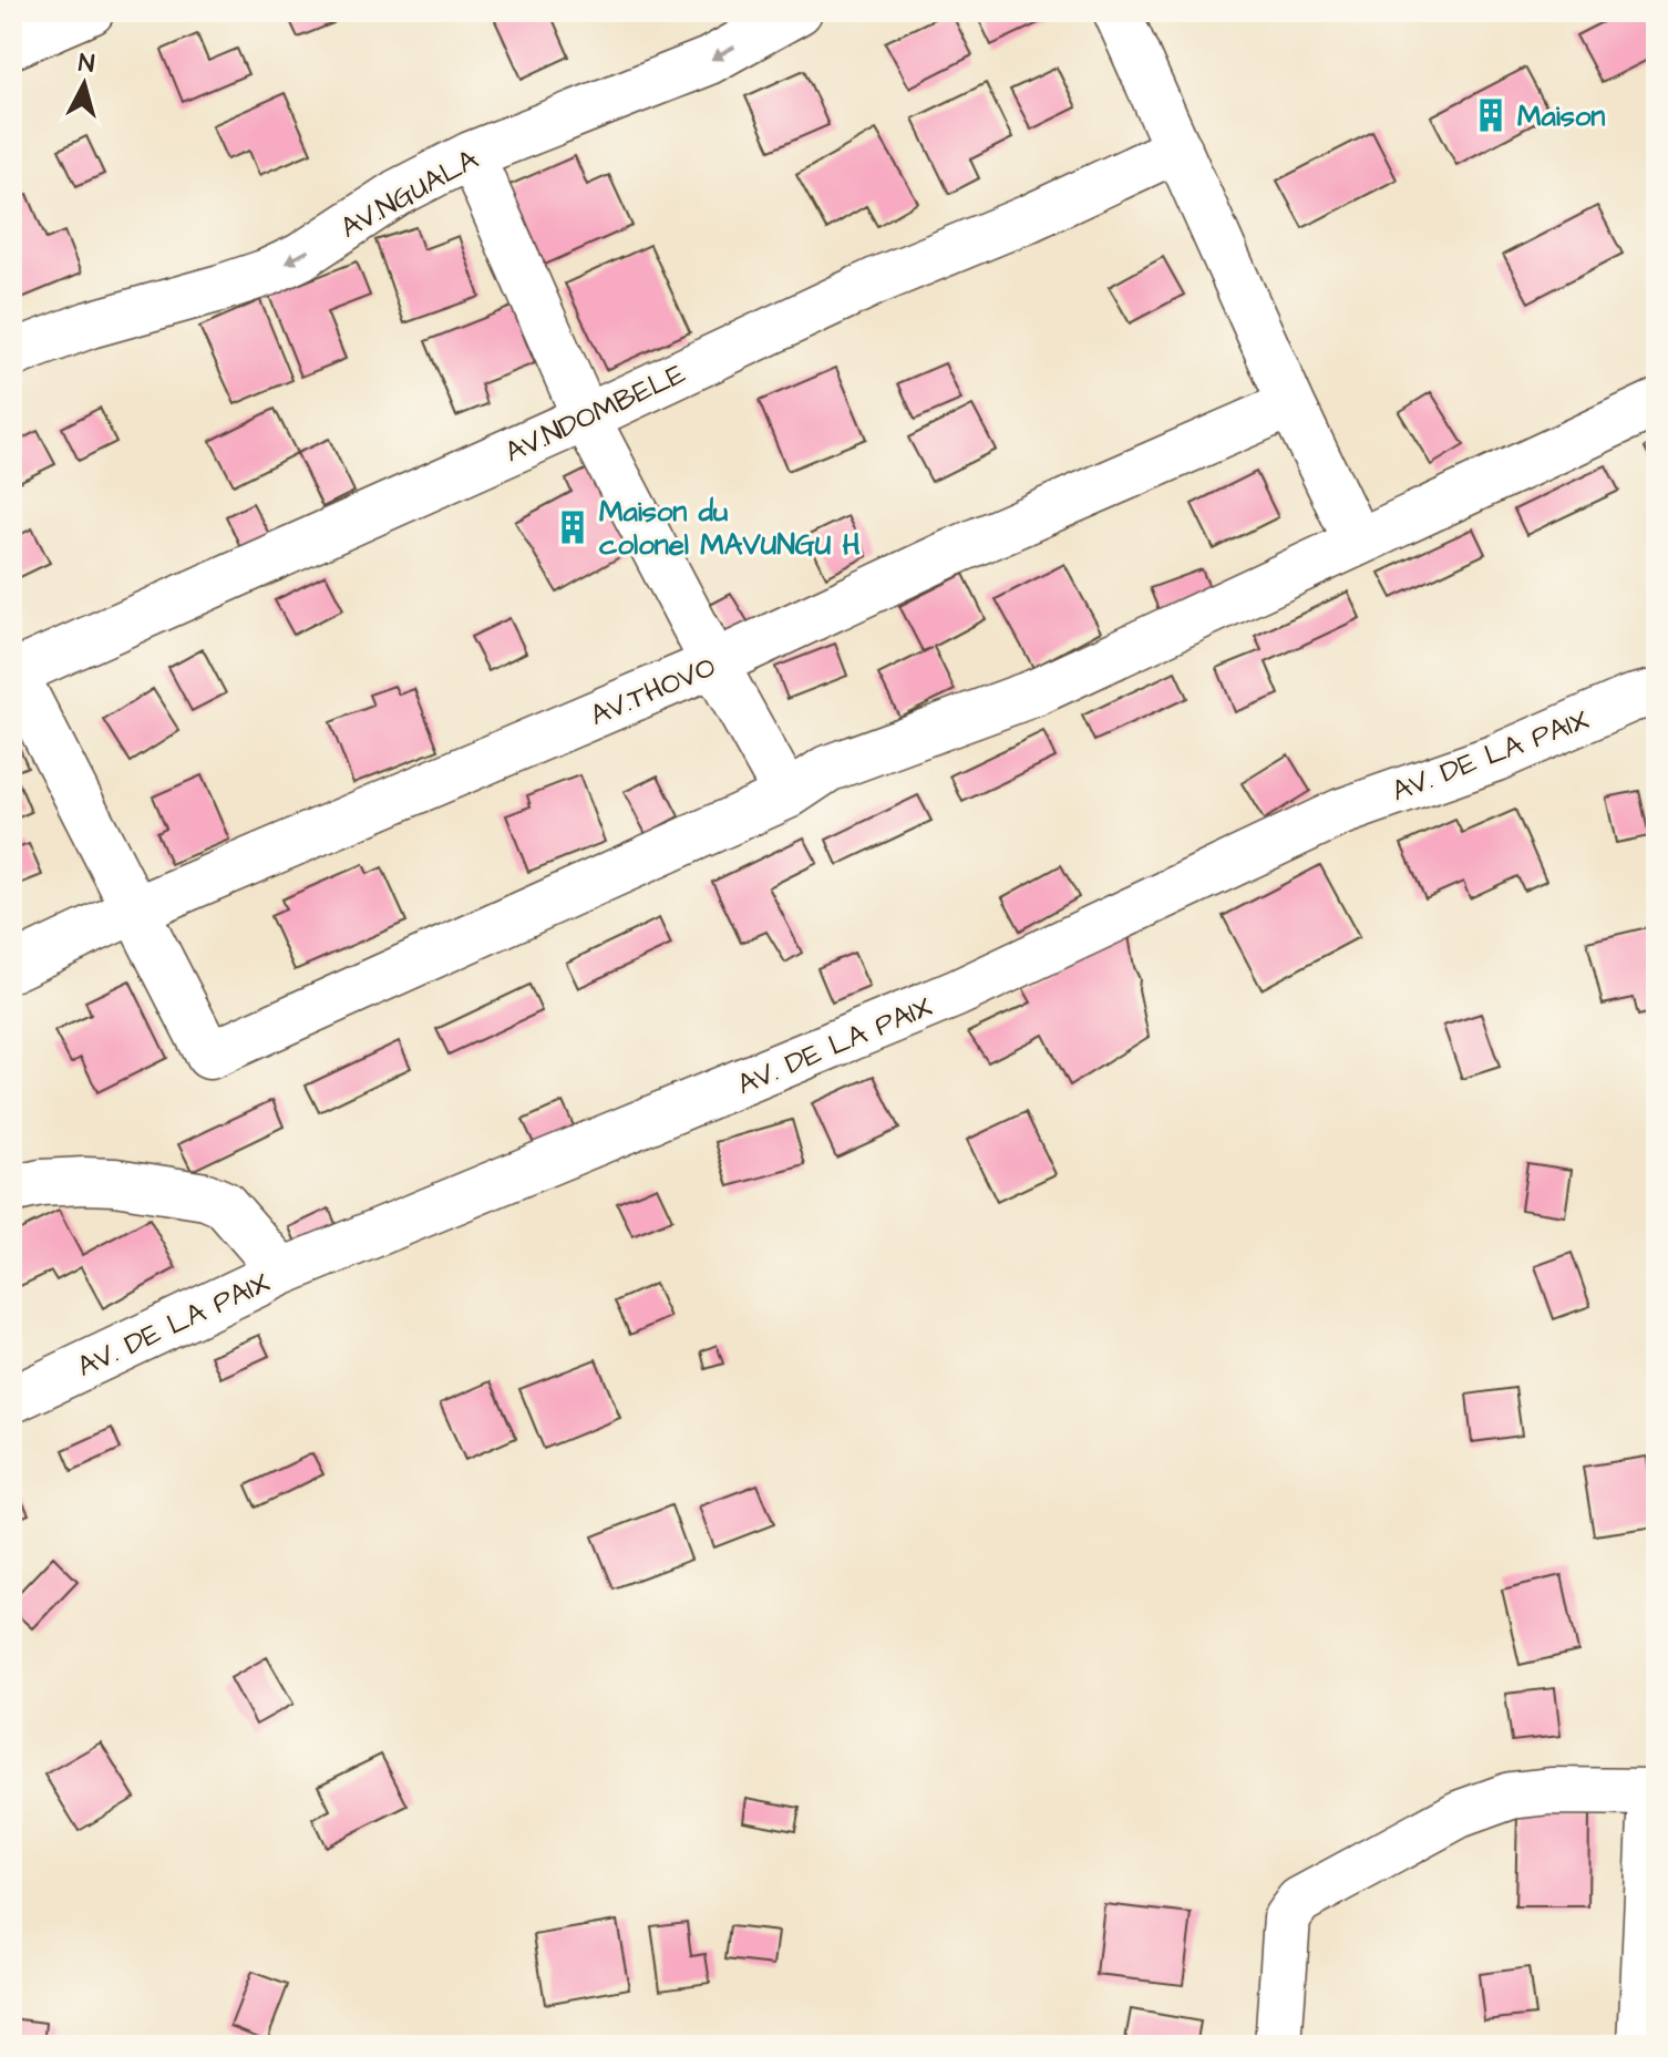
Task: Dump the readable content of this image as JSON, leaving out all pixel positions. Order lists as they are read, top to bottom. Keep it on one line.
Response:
{"streets":{"street":["AV.NGUALA","AV.NDOMBELE","AV.THOVO","AV. DE LA PAIX"]},"one_way":["AV.NGUALA"],"places":{"building":["Maison","Maison du colonel MAVUNGU H"]},"north":"top"}
